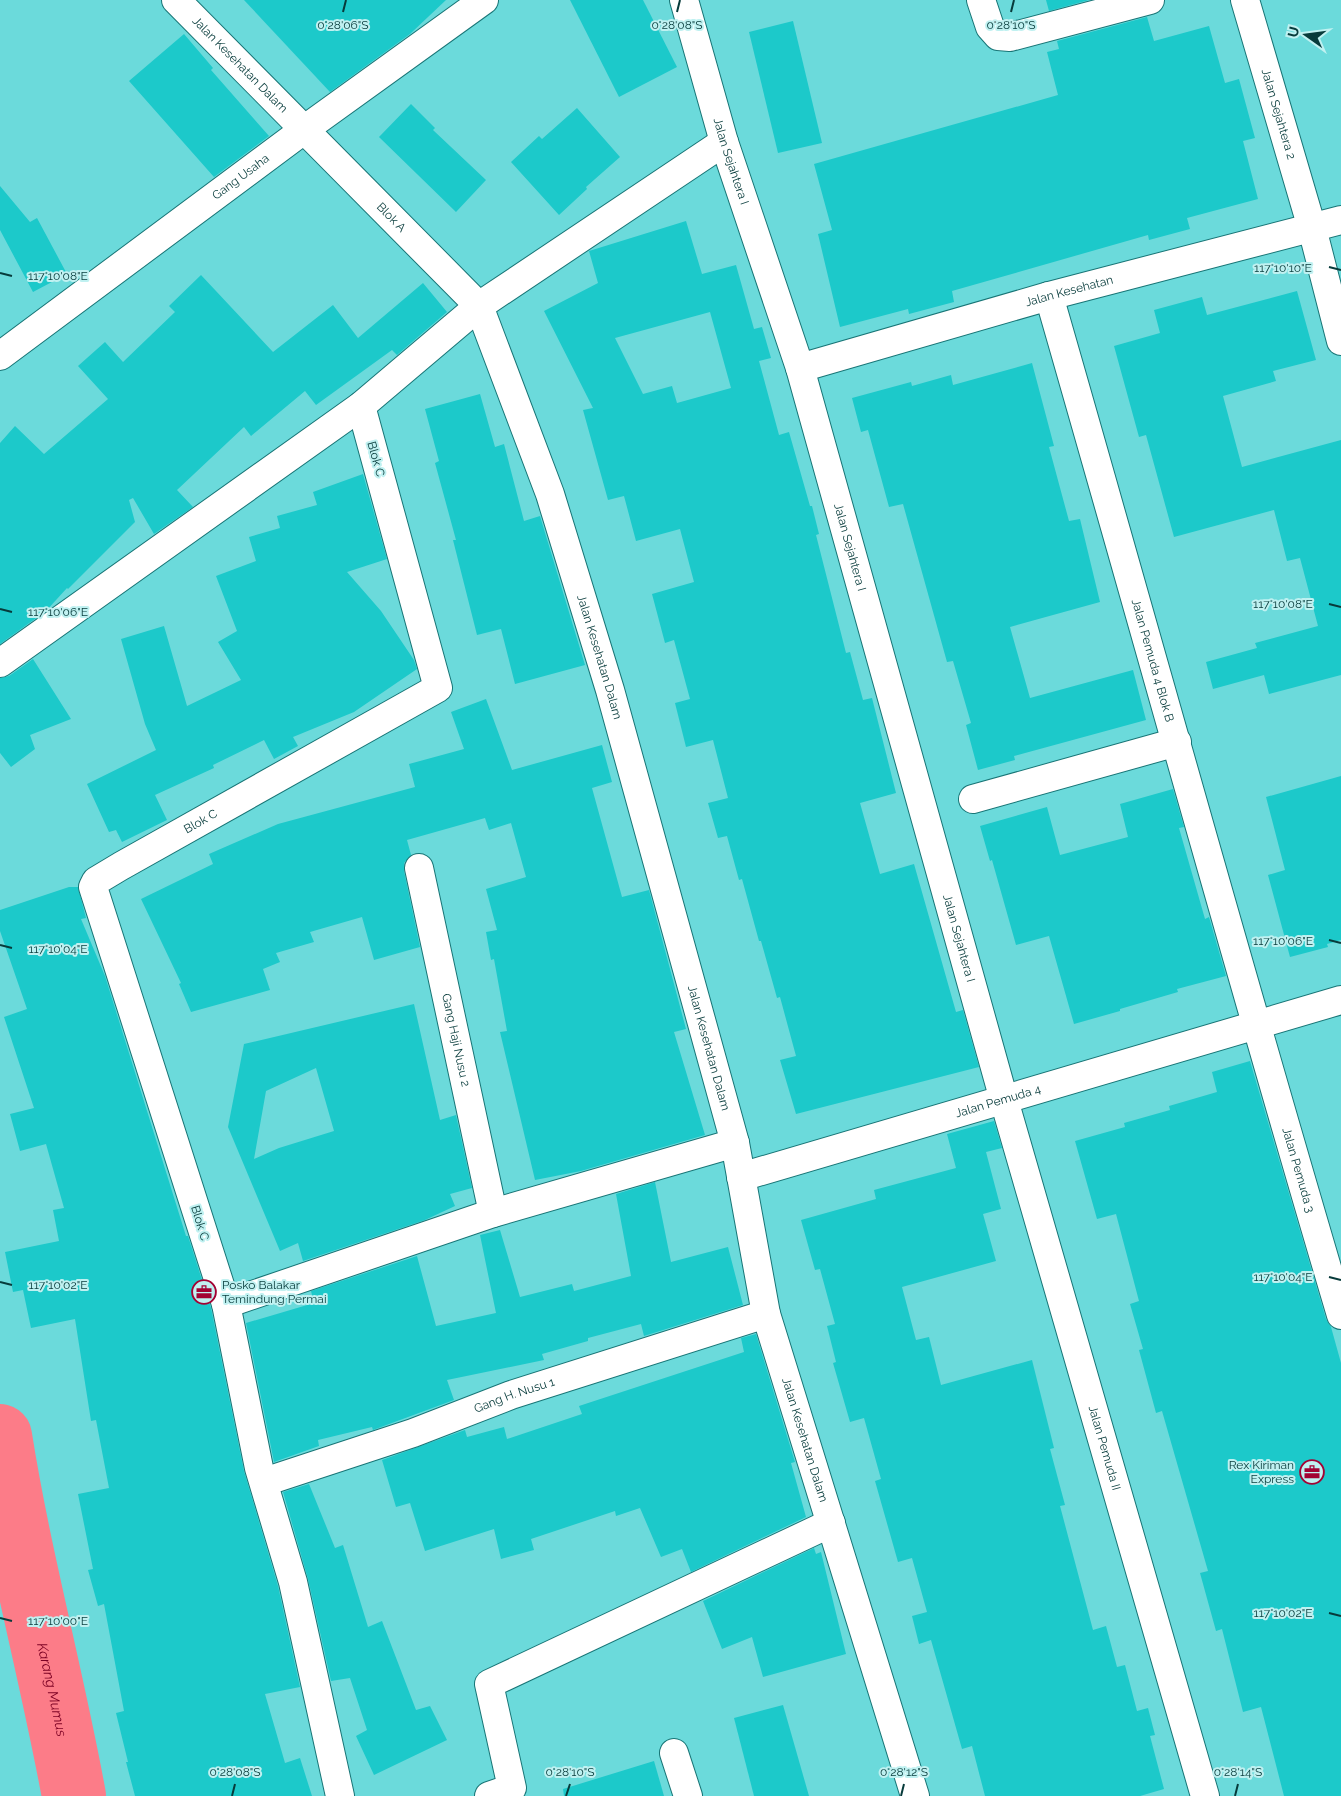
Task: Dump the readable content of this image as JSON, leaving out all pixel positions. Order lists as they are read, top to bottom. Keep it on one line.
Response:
{"streets":{"street":["Jalan Kesehatan Dalam","Jalan Sejahtera 2","Jalan Sejahtera I","Gang Usaha","Blok A","Jalan Kesehatan","Blok C","Jalan Pemuda 4 Blok B","Gang Haji Nusu 2","Jalan Pemuda 4","Jalan Pemuda 3","Gang H. Nusu 1","Jalan Pemuda II"]},"crossings":[["Jalan Kesehatan Dalam","Gang Usaha"],["Jalan Kesehatan Dalam","Blok A"],["Jalan Kesehatan Dalam","Jalan Pemuda 4"],["Jalan Kesehatan Dalam","Gang H. Nusu 1"],["Jalan Sejahtera 2","Jalan Kesehatan"],["Jalan Sejahtera I","Jalan Kesehatan"],["Jalan Sejahtera I","Jalan Pemuda 4"],["Jalan Sejahtera I","Jalan Pemuda II"],["Gang Usaha","Blok A"],["Jalan Kesehatan","Jalan Pemuda 4 Blok B"],["Jalan Pemuda 4 Blok B","Jalan Pemuda 4"],["Jalan Pemuda 4 Blok B","Jalan Pemuda 3"],["Jalan Pemuda 4","Jalan Pemuda 3"],["Jalan Pemuda 4","Jalan Pemuda II"]],"water":["Karang Mumus"],"places":{"office":["Posko Balakar Temindung Permai","Rex Kiriman Express"]},"north":"left","coordinates":["0°28'06\"S","0°28'08\"S","0°28'10\"S","117°10'10\"E","117°10'08\"E","117°10'06\"E","117°10'04\"E","117°10'02\"E","117°10'00\"E","0°28'12\"S","0°28'14\"S"]}
